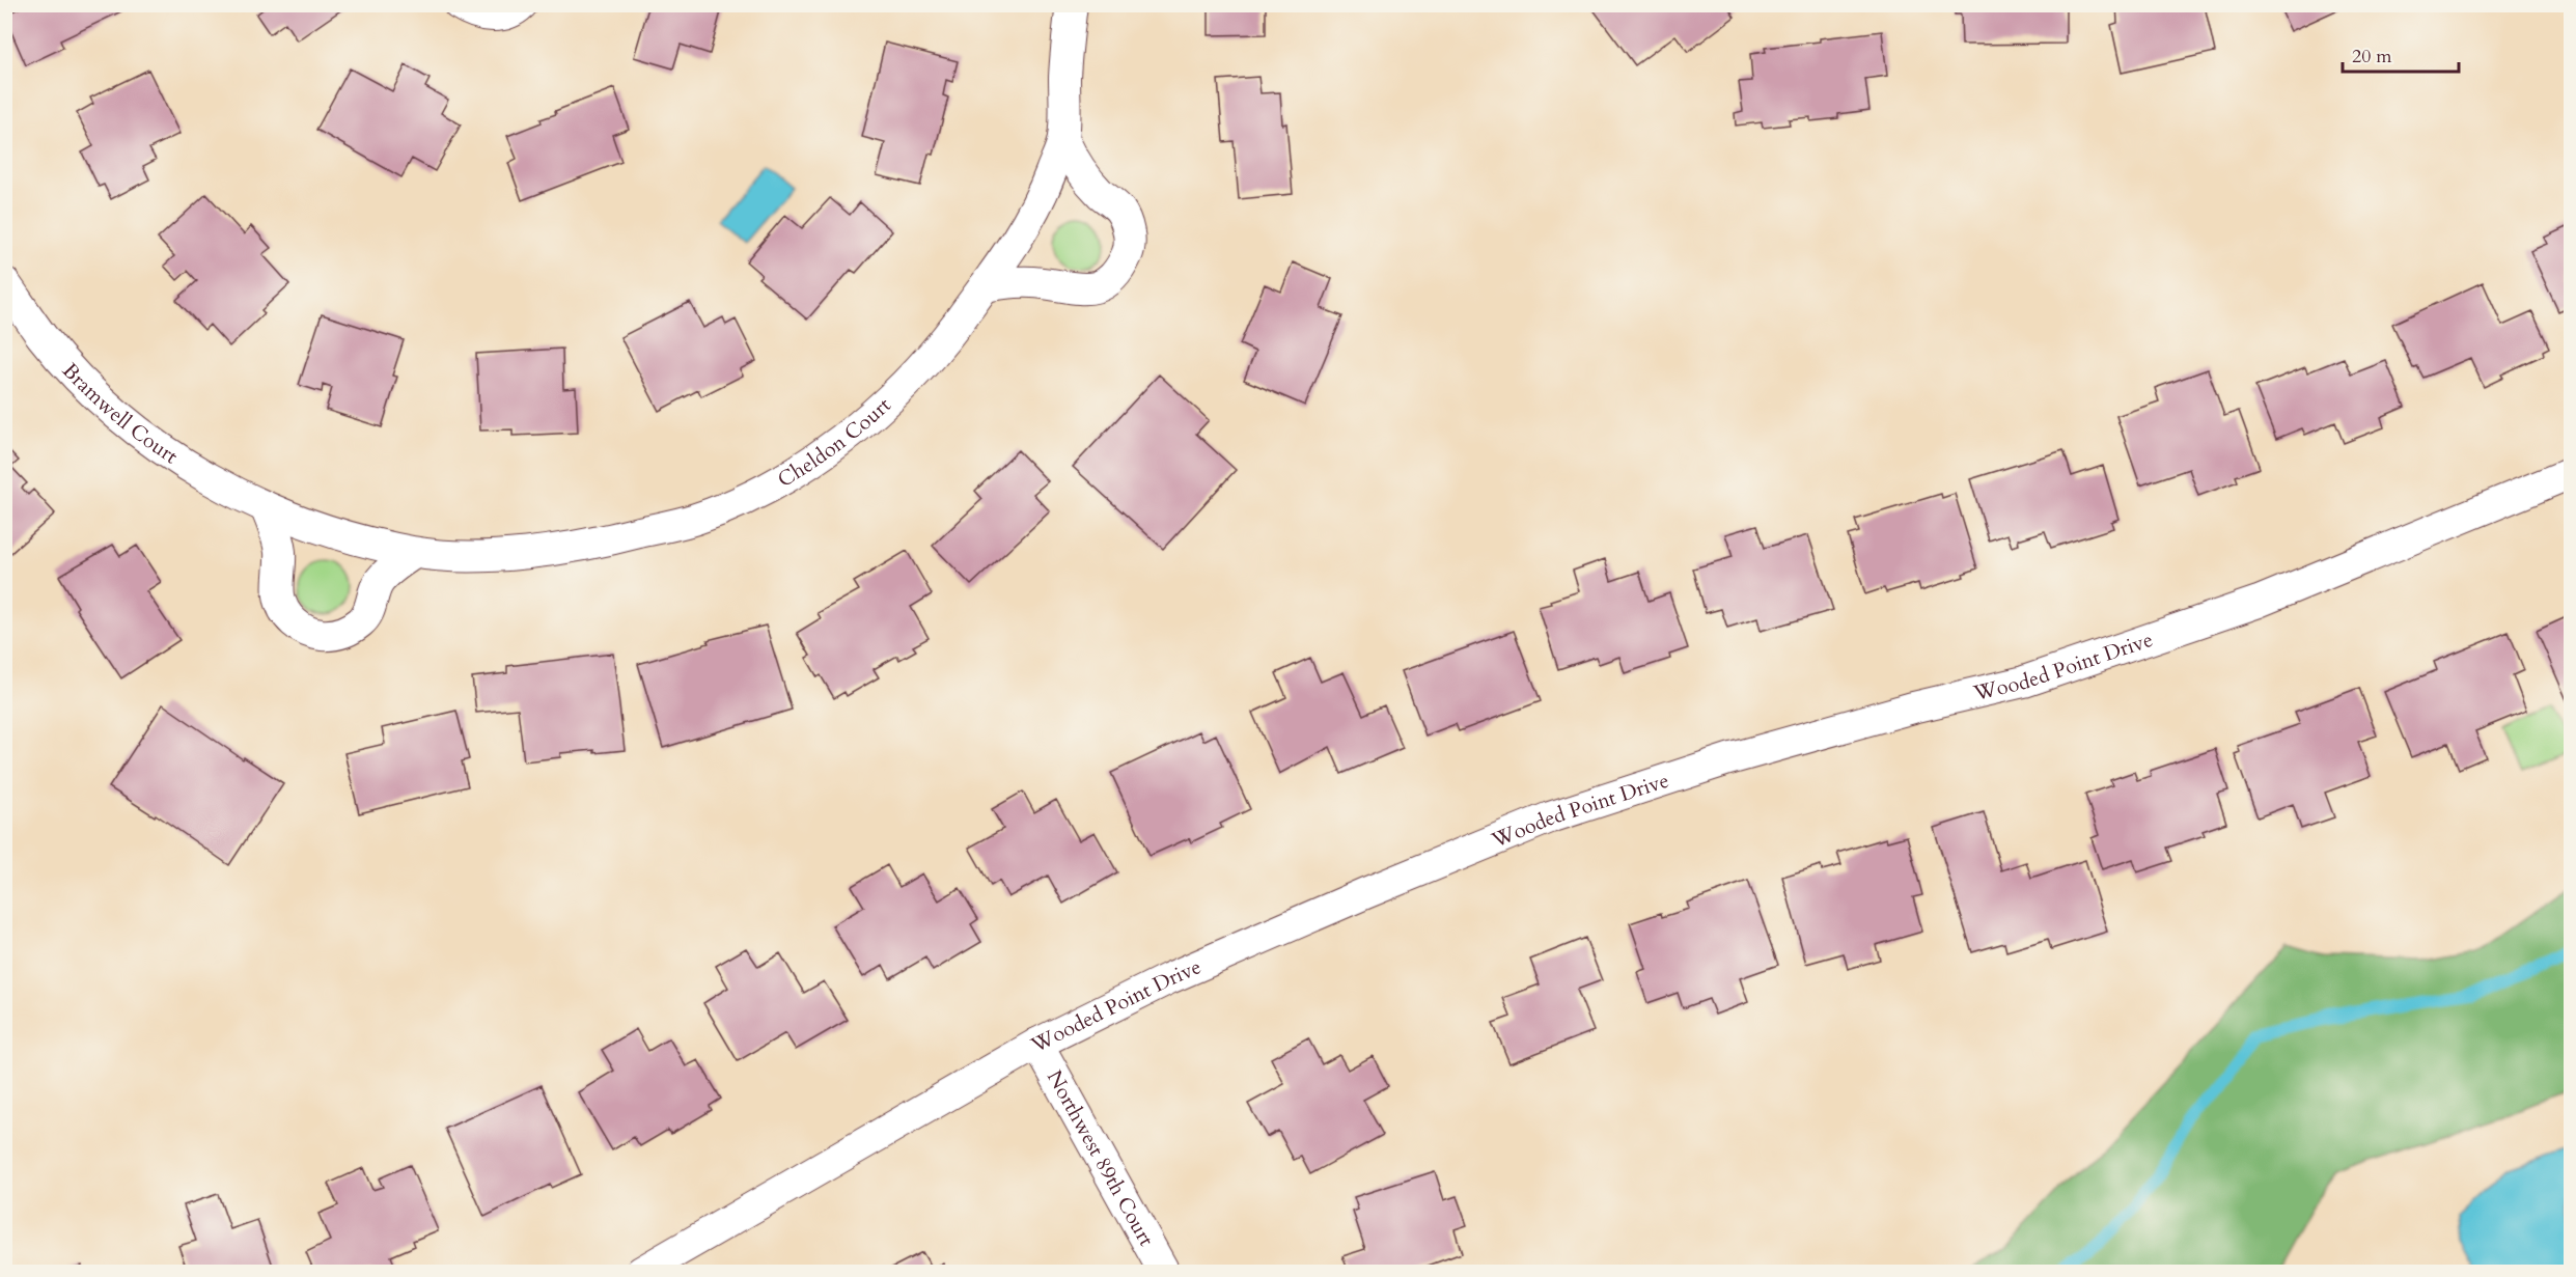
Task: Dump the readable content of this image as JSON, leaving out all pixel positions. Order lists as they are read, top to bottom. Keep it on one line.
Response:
{"streets":{"street":["Bramwell Court","Cheldon Court","Wooded Point Drive","Northwest 89th Court"]},"crossings":[["Bramwell Court","Cheldon Court"],["Wooded Point Drive","Northwest 89th Court"]],"scale_bar":"20 m"}
